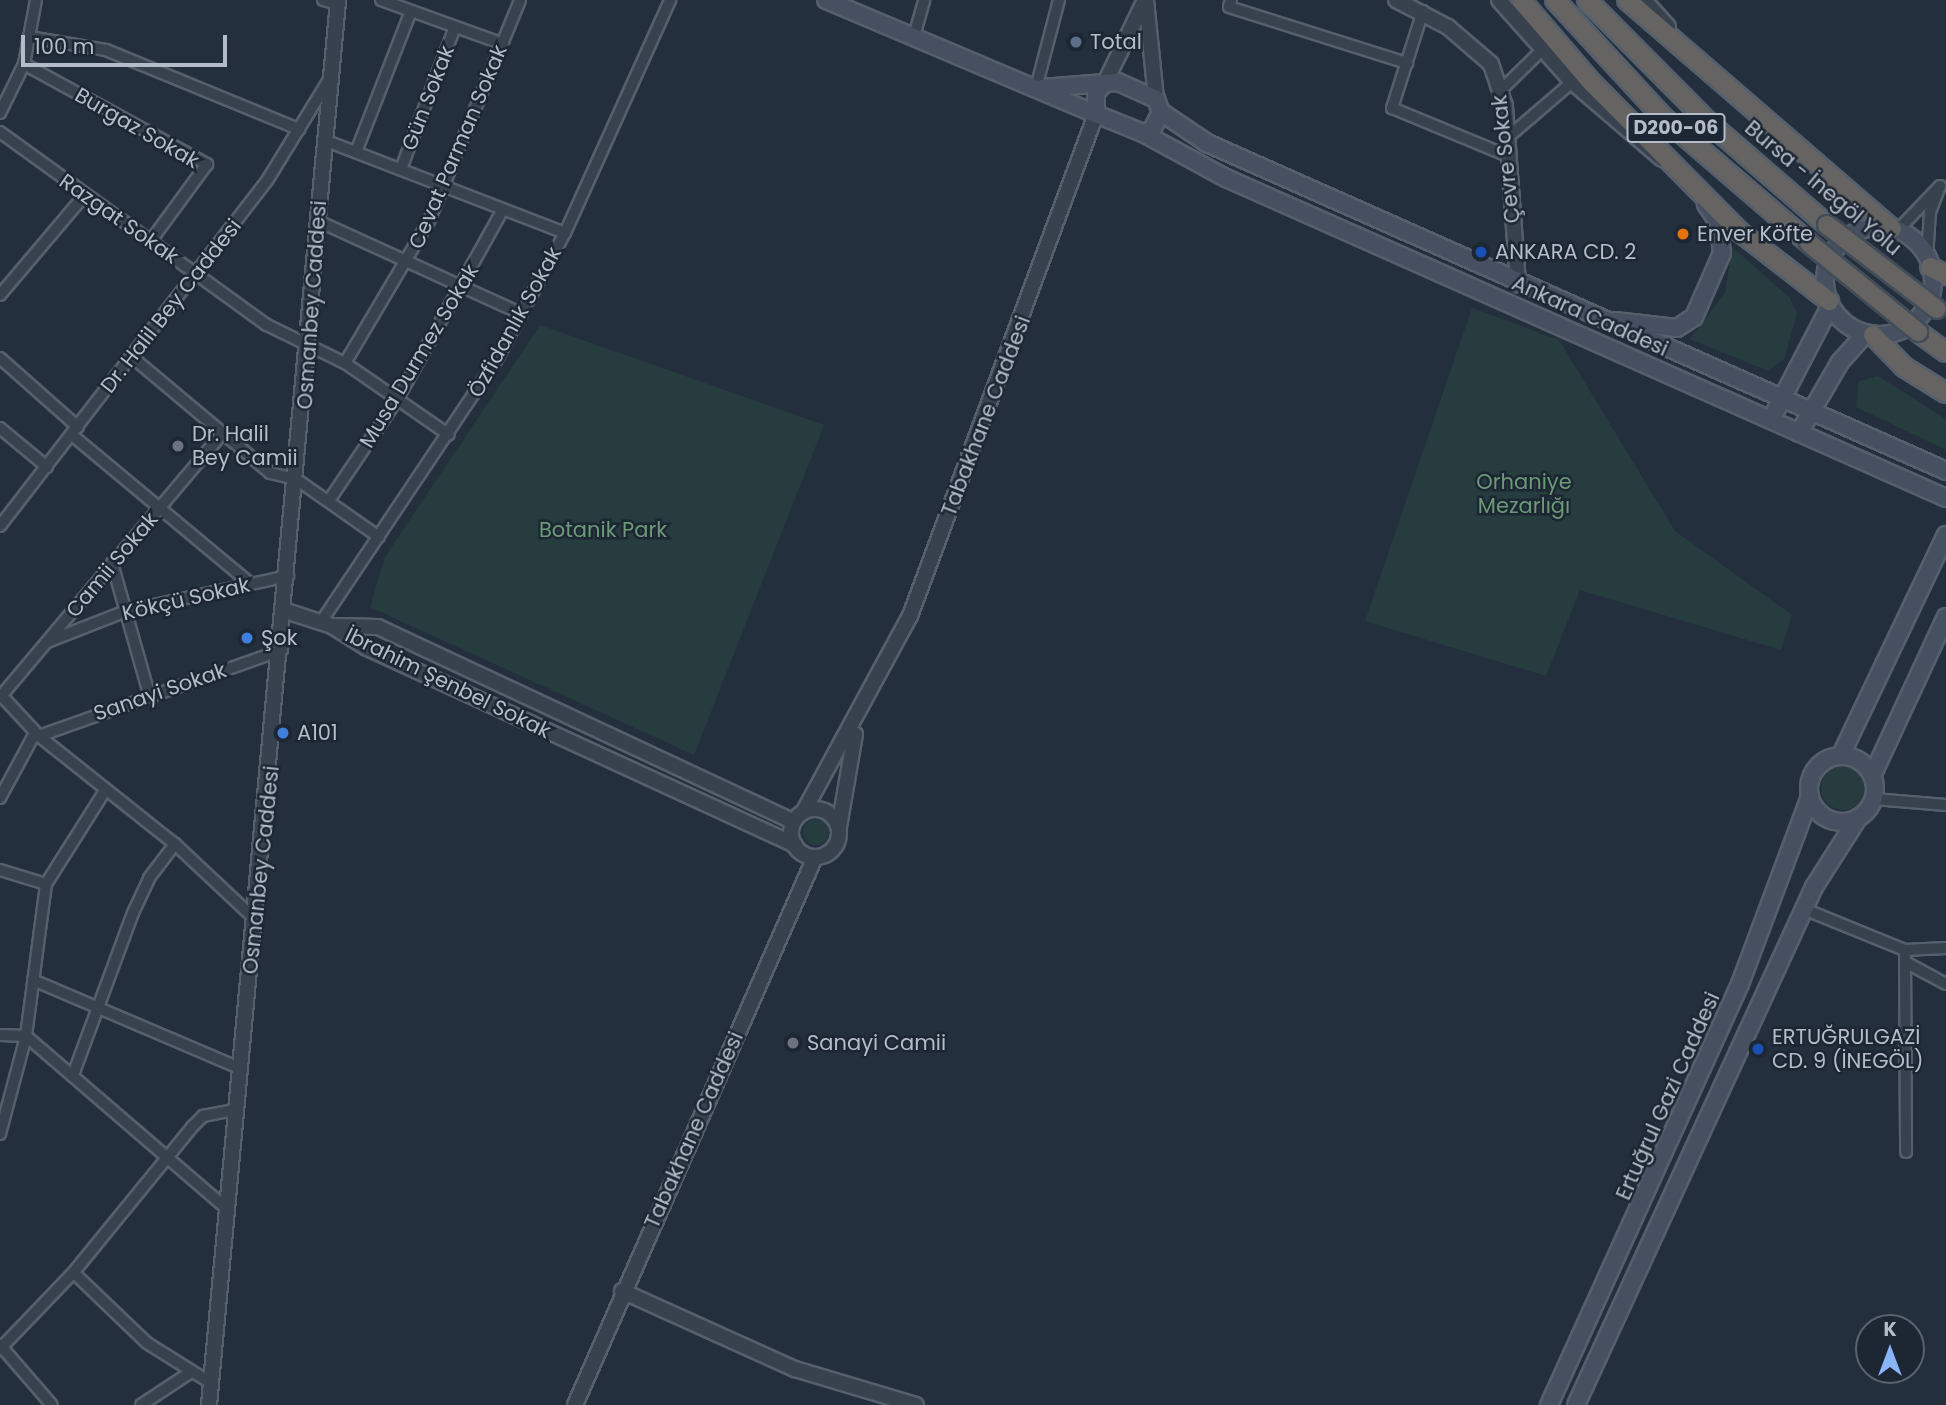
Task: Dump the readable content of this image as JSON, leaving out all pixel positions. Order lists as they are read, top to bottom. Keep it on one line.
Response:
{"streets":{"highway":["D200-06","Bursa - İnegöl Yolu"],"main road":["Ankara Caddesi","Ertuğrul Gazi Caddesi"],"street":["Gün Sokak","Burgaz Sokak","Cevat Parman Sokak","Çevre Sokak","Razgat Sokak","Osmanbey Caddesi","Dr. Halil Bey Caddesi","Özfidanlık Sokak","Musa Durmez Sokak","Tabakhane Caddesi","Camii Sokak","Kökçü Sokak","İbrahim Şenbel Sokak","Sanayi Sokak"]},"crossings":[["Burgaz Sokak","Razgat Sokak"],["Cevat Parman Sokak","Razgat Sokak"],["Çevre Sokak","Ankara Caddesi"],["Razgat Sokak","Osmanbey Caddesi"],["Razgat Sokak","Dr. Halil Bey Caddesi"],["Razgat Sokak","Özfidanlık Sokak"],["Razgat Sokak","Musa Durmez Sokak"],["Osmanbey Caddesi","Dr. Halil Bey Caddesi"],["Osmanbey Caddesi","Kökçü Sokak"],["Osmanbey Caddesi","Sanayi Sokak"],["Ankara Caddesi","Tabakhane Caddesi"],["Özfidanlık Sokak","İbrahim Şenbel Sokak"],["Tabakhane Caddesi","İbrahim Şenbel Sokak"],["Camii Sokak","Kökçü Sokak"]],"parks":["Orhaniye Mezarlığı","Botanik Park"],"places":["Total","Enver Köfte","ANKARA CD. 2","Dr. Halil Bey Camii","Şok","A101","Sanayi Camii","ERTUĞRULGAZİ CD. 9 (İNEGÖL)"],"scale_bar":"100 m","north":"top"}
